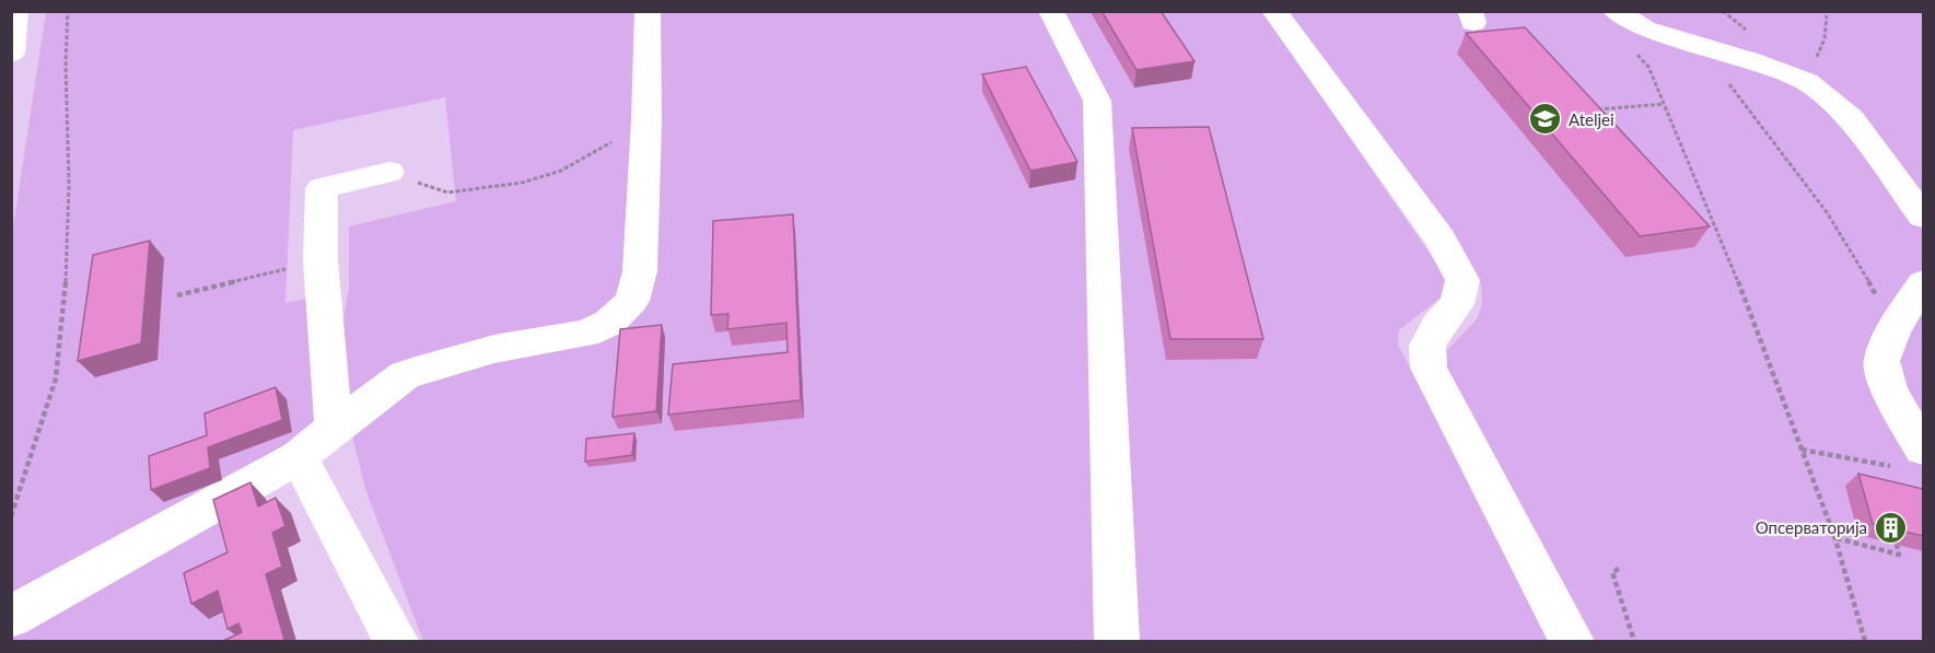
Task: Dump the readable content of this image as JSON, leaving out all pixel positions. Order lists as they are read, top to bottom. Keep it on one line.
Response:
{"places":{"school or university":["Ateljei"],"building":["Опсерваторија"]}}
